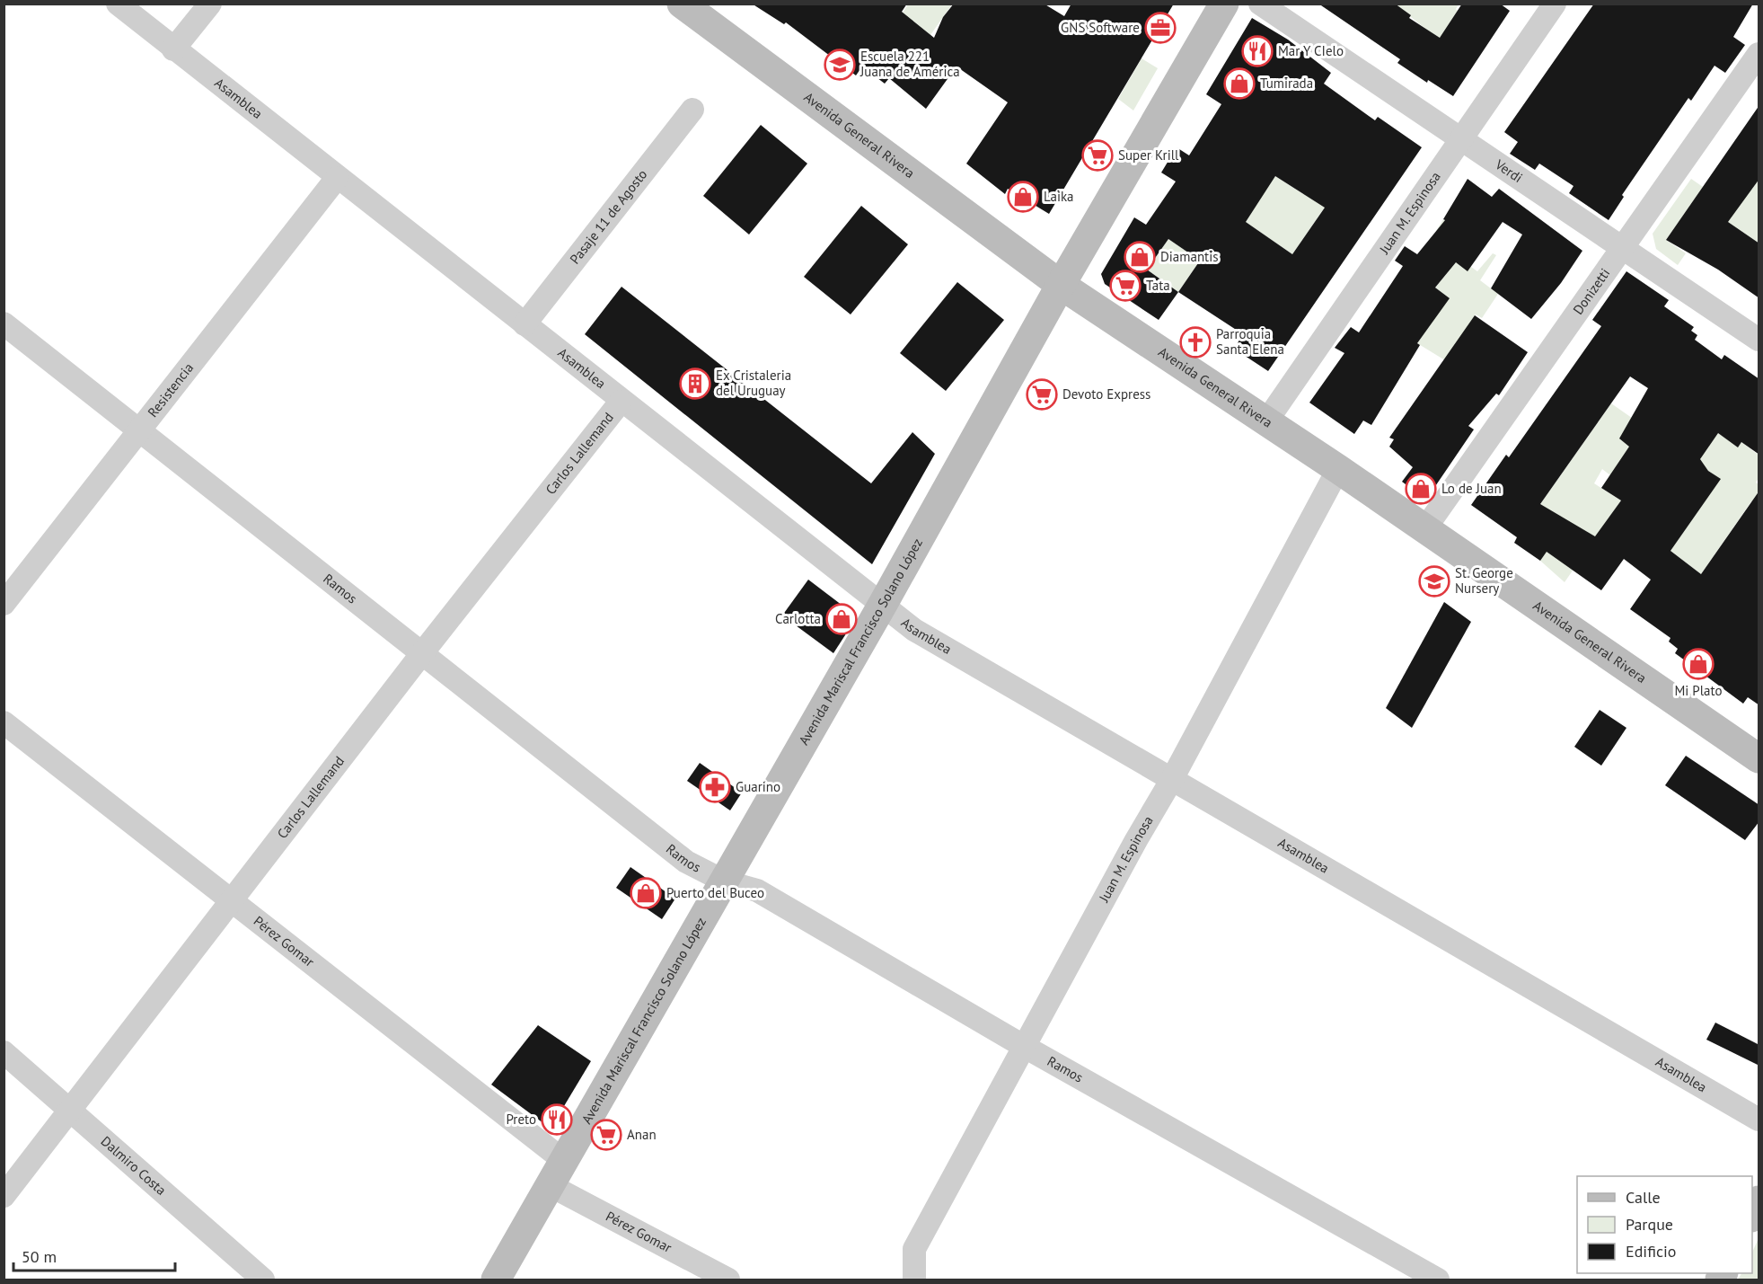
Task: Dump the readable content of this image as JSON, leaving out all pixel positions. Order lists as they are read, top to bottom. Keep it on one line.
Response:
{"streets":{"street":["Asamblea","Avenida General Rivera","Verdi","Juan M. Espinosa","Pasaje 11 de Agosto","Donizetti","Resistencia","Carlos Lallemand","Ramos","Avenida Mariscal Francisco Solano López","Pérez Gomar","Dalmiro Costa"]},"crossings":[["Asamblea","Juan M. Espinosa"],["Asamblea","Pasaje 11 de Agosto"],["Asamblea","Resistencia"],["Asamblea","Carlos Lallemand"],["Asamblea","Avenida Mariscal Francisco Solano López"],["Avenida General Rivera","Juan M. Espinosa"],["Avenida General Rivera","Donizetti"],["Avenida General Rivera","Avenida Mariscal Francisco Solano López"],["Verdi","Juan M. Espinosa"],["Verdi","Donizetti"],["Juan M. Espinosa","Ramos"],["Resistencia","Ramos"],["Carlos Lallemand","Ramos"],["Carlos Lallemand","Pérez Gomar"],["Carlos Lallemand","Dalmiro Costa"],["Ramos","Avenida Mariscal Francisco Solano López"],["Avenida Mariscal Francisco Solano López","Pérez Gomar"]],"places":{"office":["GNS Software"],"restaurant":["Mar Y CIelo","Preto"],"school or university":["Escuela 221 Juana de América","St. George Nursery"],"shop":["Tumirada","Laika","Diamantis","Lo de Juan","Carlotta","Mi Plato","Puerto del Buceo"],"supermarket":["Super Krill","Tata","Devoto Express","Anan"],"church":["Parroquia Santa Elena"],"building":["Ex Cristaleria del Uruguay"],"pharmacy":["Guarino"]},"legend":["Calle","Parque","Edificio"],"scale_bar":"50 m"}
